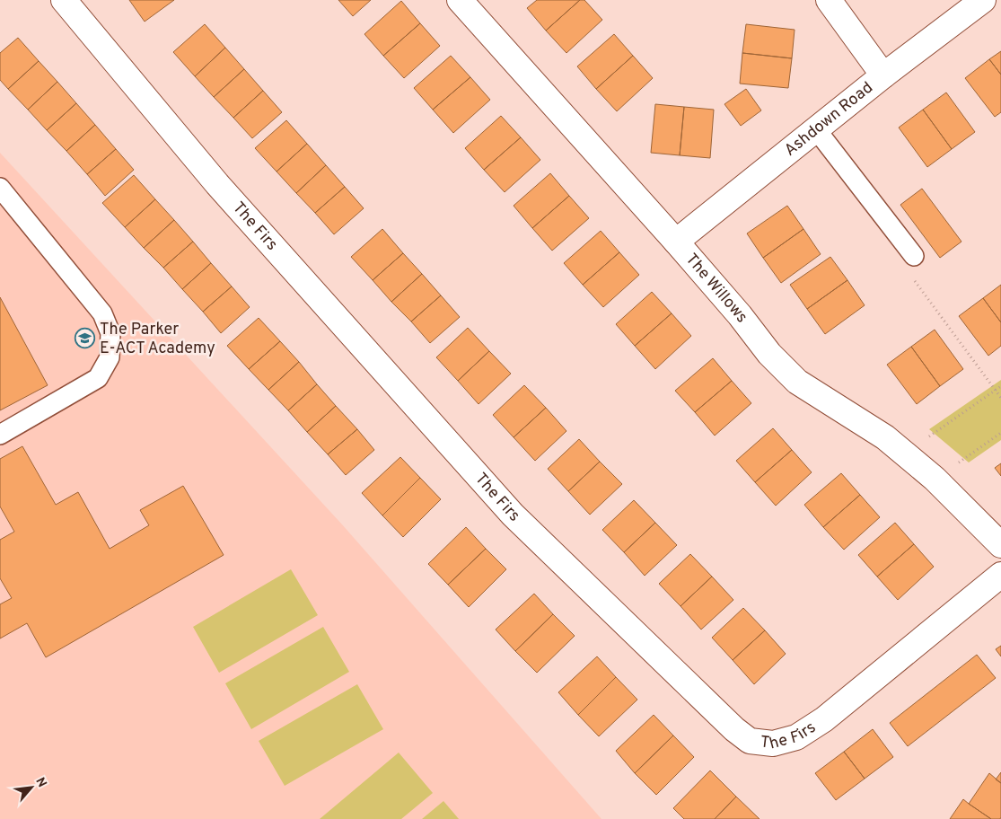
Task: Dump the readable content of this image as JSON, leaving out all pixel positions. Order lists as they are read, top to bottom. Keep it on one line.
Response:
{"streets":{"street":["Ashdown Road","The Firs","The Willows"]},"crossings":[["Ashdown Road","The Willows"]],"places":{"school or university":["The Parker E-ACT Academy"]},"north":"top right"}
